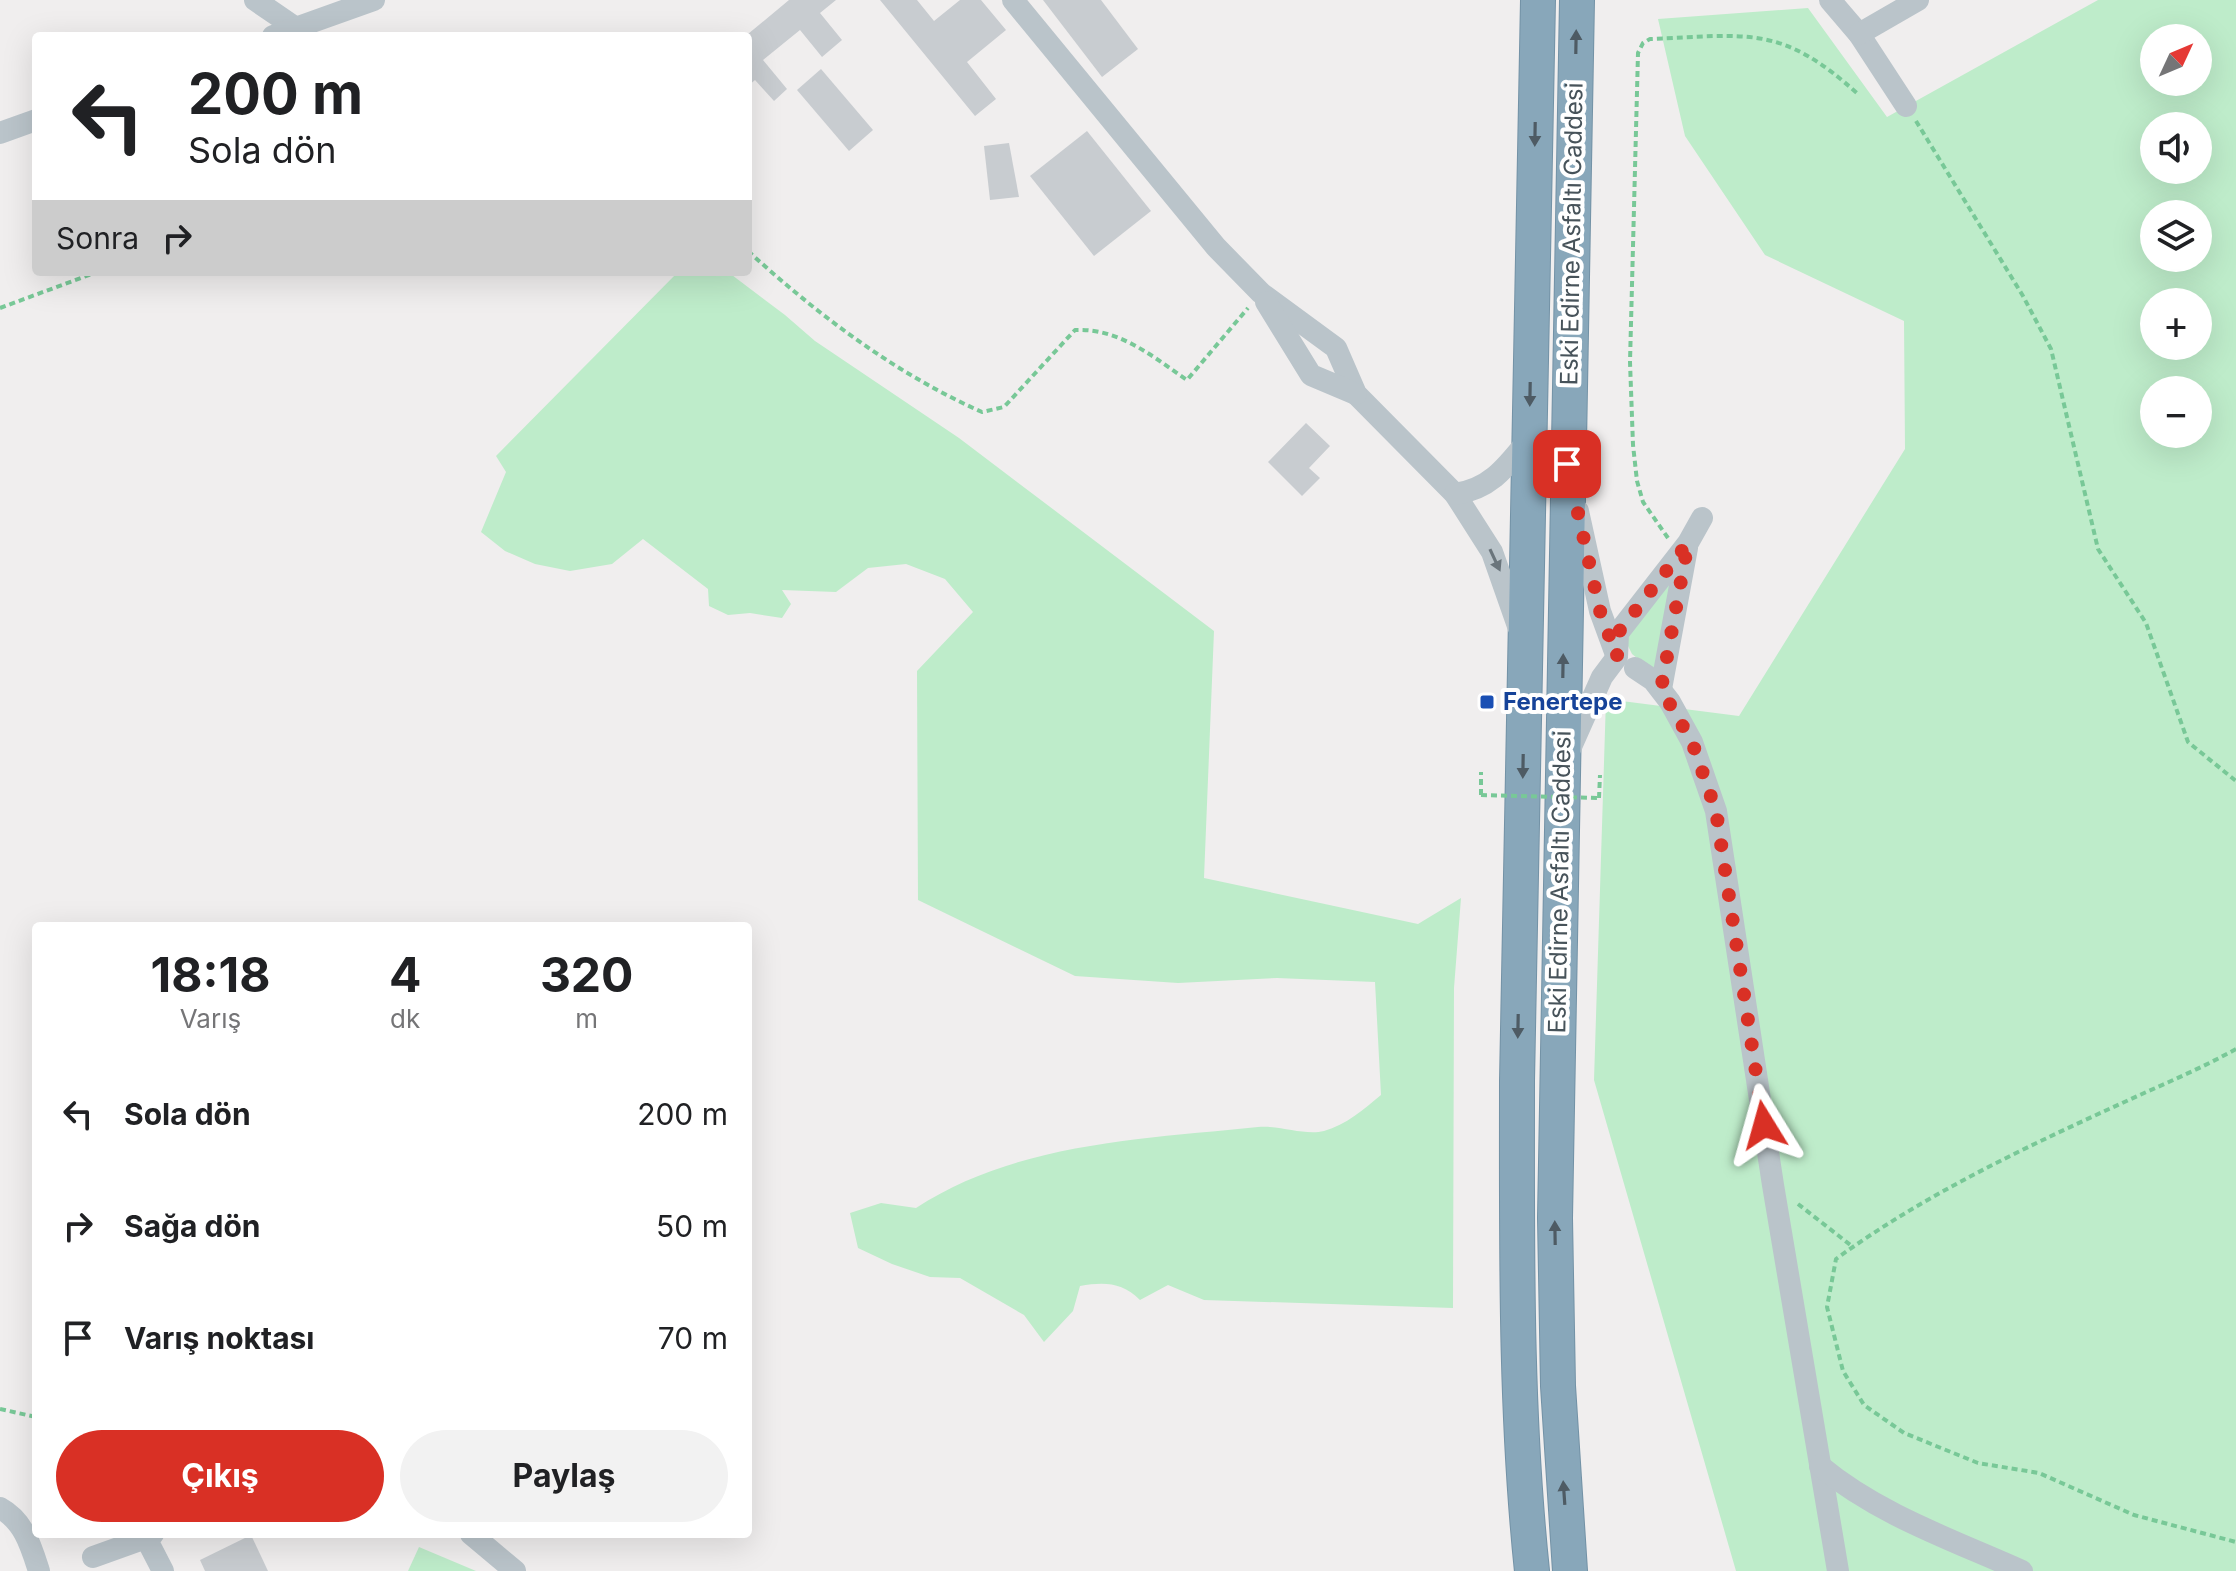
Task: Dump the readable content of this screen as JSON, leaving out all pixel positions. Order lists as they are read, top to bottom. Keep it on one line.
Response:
{"streets":{"highway":["Eski Edirne Asfaltı Caddesi"]},"places":{"transit":["Fenertepe"]},"north":"top right","page":{"map_buttons":["+","−"],"turn":["200 m","Sola dön"],"then":"Sonra","eta":["18:18","Varış","4","dk","320","m"],"list":[{"name":"Sola dön","value":"200 m"},{"name":"Sağa dön","value":"50 m"},{"name":"Varış noktası","value":"70 m"}],"buttons":["Çıkış","Paylaş"]}}
